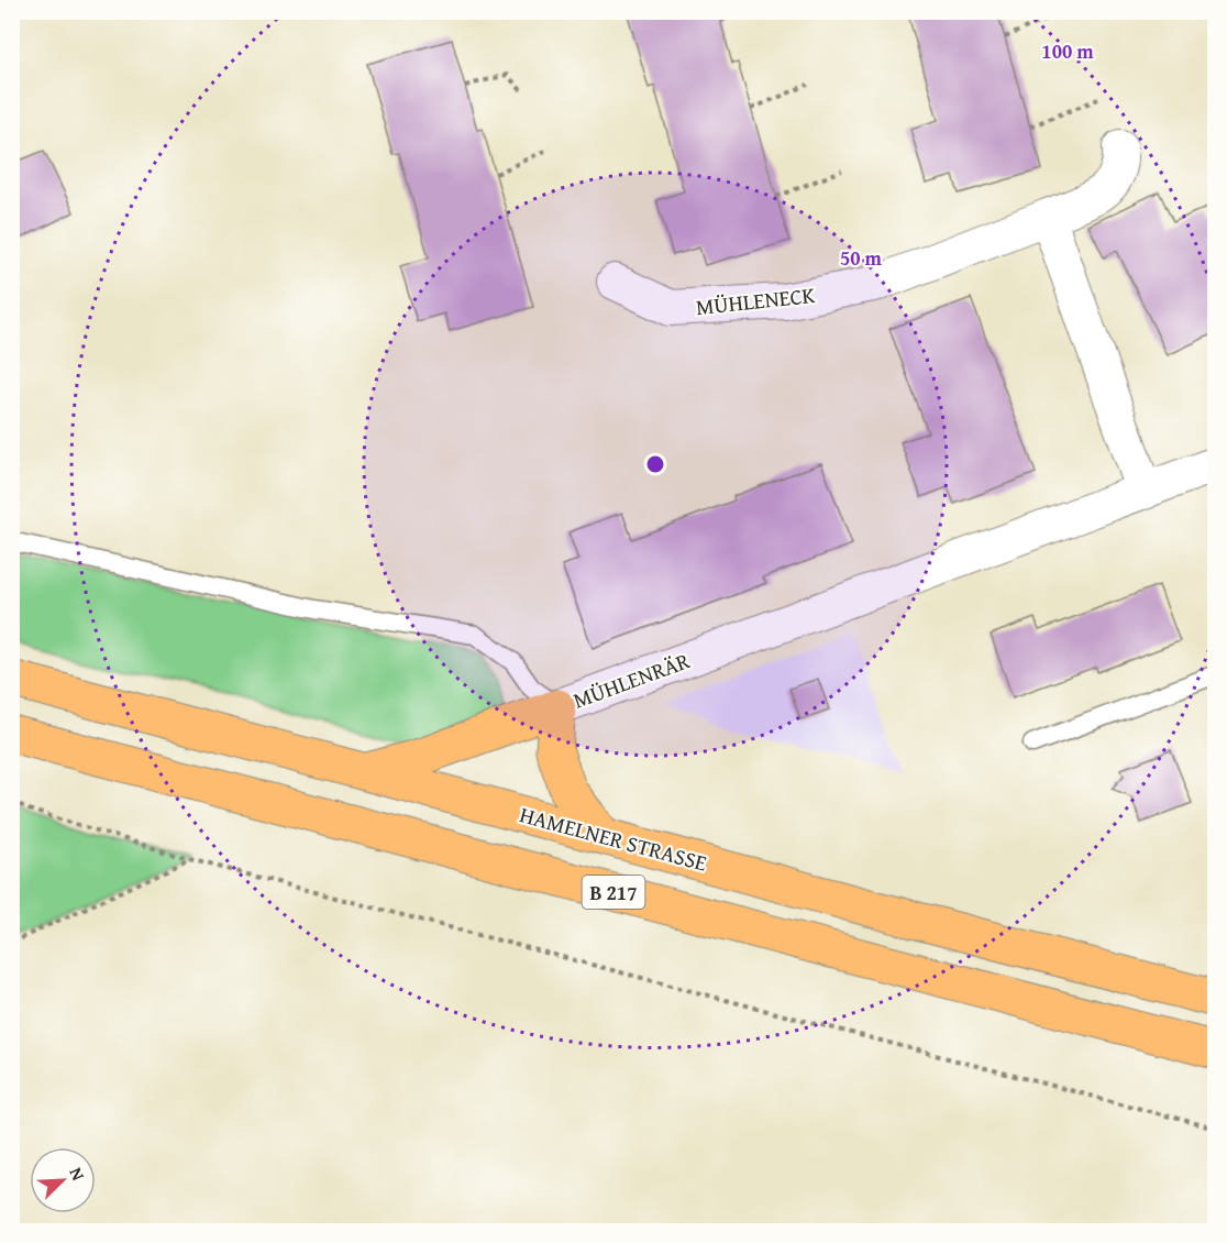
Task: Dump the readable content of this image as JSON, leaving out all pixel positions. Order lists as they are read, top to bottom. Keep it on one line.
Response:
{"streets":{"highway":["HAMELNER STRASSE","B 217"],"street":["MÜHLENECK","MÜHLENRÄR"]},"north":"top right","rings":["100 m","50 m"]}
